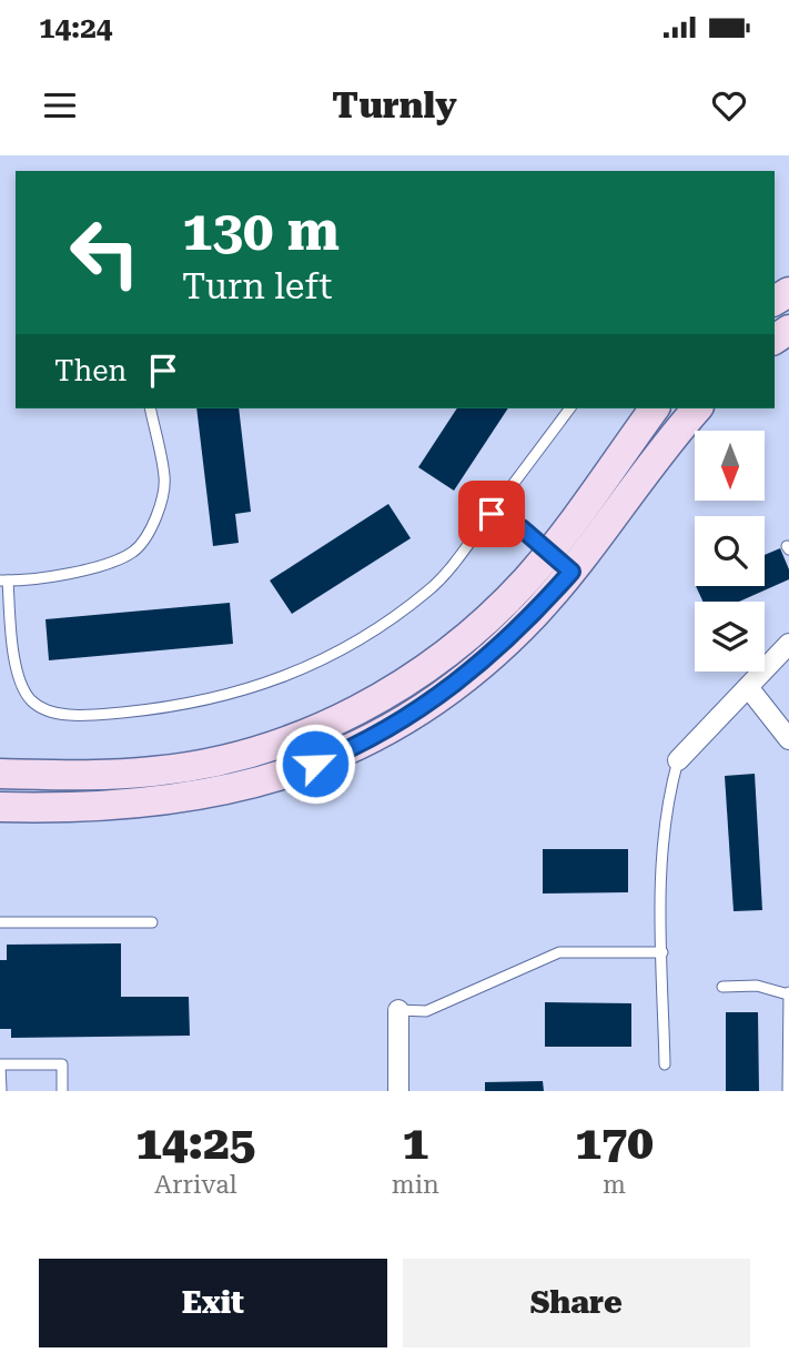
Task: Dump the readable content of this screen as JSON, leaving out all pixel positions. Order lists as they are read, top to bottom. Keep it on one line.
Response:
{"north":"bottom","page":{"status":"14:24","header":"Turnly","turn":["130 m","Turn left"],"then":"Then","eta":["14:25","Arrival","1","min","170","m"],"buttons":["Exit","Share"]}}
